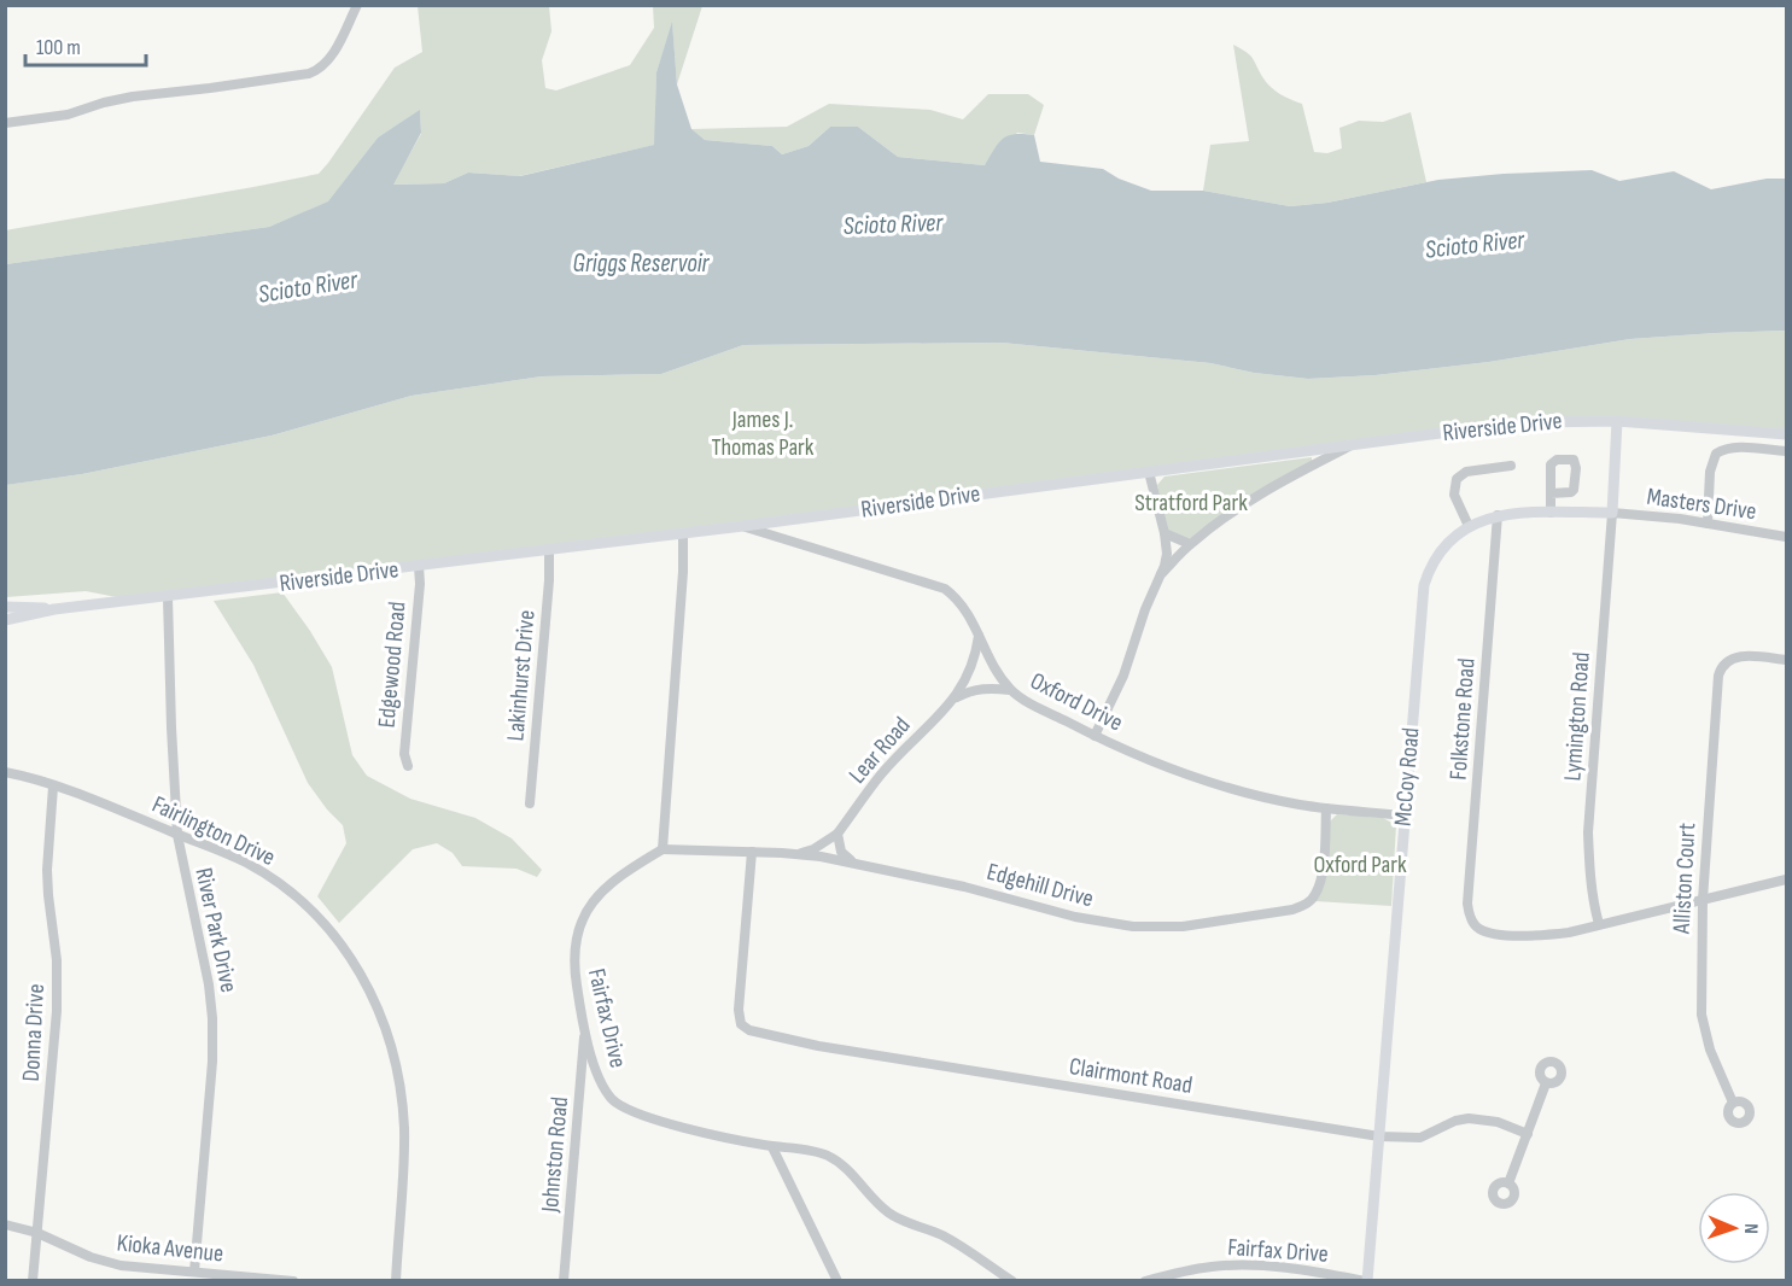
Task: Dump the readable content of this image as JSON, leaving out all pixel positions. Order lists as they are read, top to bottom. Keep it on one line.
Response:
{"streets":{"main road":["Riverside Drive","McCoy Road"],"street":["Masters Drive","Edgewood Road","Lakinhurst Drive","Oxford Drive","Lymington Road","Folkstone Road","Lear Road","Fairlington Drive","Alliston Court","Edgehill Drive","River Park Drive","Fairfax Drive","Donna Drive","Clairmont Road","Johnston Road","Kioka Avenue"]},"crossings":[["Riverside Drive","Edgewood Road"],["Riverside Drive","Lakinhurst Drive"],["Riverside Drive","Oxford Drive"],["Riverside Drive","River Park Drive"],["Masters Drive","Lymington Road"],["Masters Drive","McCoy Road"],["Oxford Drive","Lear Road"],["Oxford Drive","McCoy Road"],["Oxford Drive","Edgehill Drive"],["Lymington Road","Folkstone Road"],["Lymington Road","McCoy Road"],["Folkstone Road","McCoy Road"],["Lear Road","Edgehill Drive"],["McCoy Road","Fairfax Drive"],["McCoy Road","Clairmont Road"],["Fairlington Drive","River Park Drive"],["Fairlington Drive","Donna Drive"],["Edgehill Drive","Fairfax Drive"],["Edgehill Drive","Clairmont Road"],["River Park Drive","Kioka Avenue"],["Fairfax Drive","Johnston Road"],["Donna Drive","Kioka Avenue"]],"water":["Scioto River","Griggs Reservoir"],"parks":["James J. Thomas Park","Stratford Park","Oxford Park"],"scale_bar":"100 m","north":"right"}
